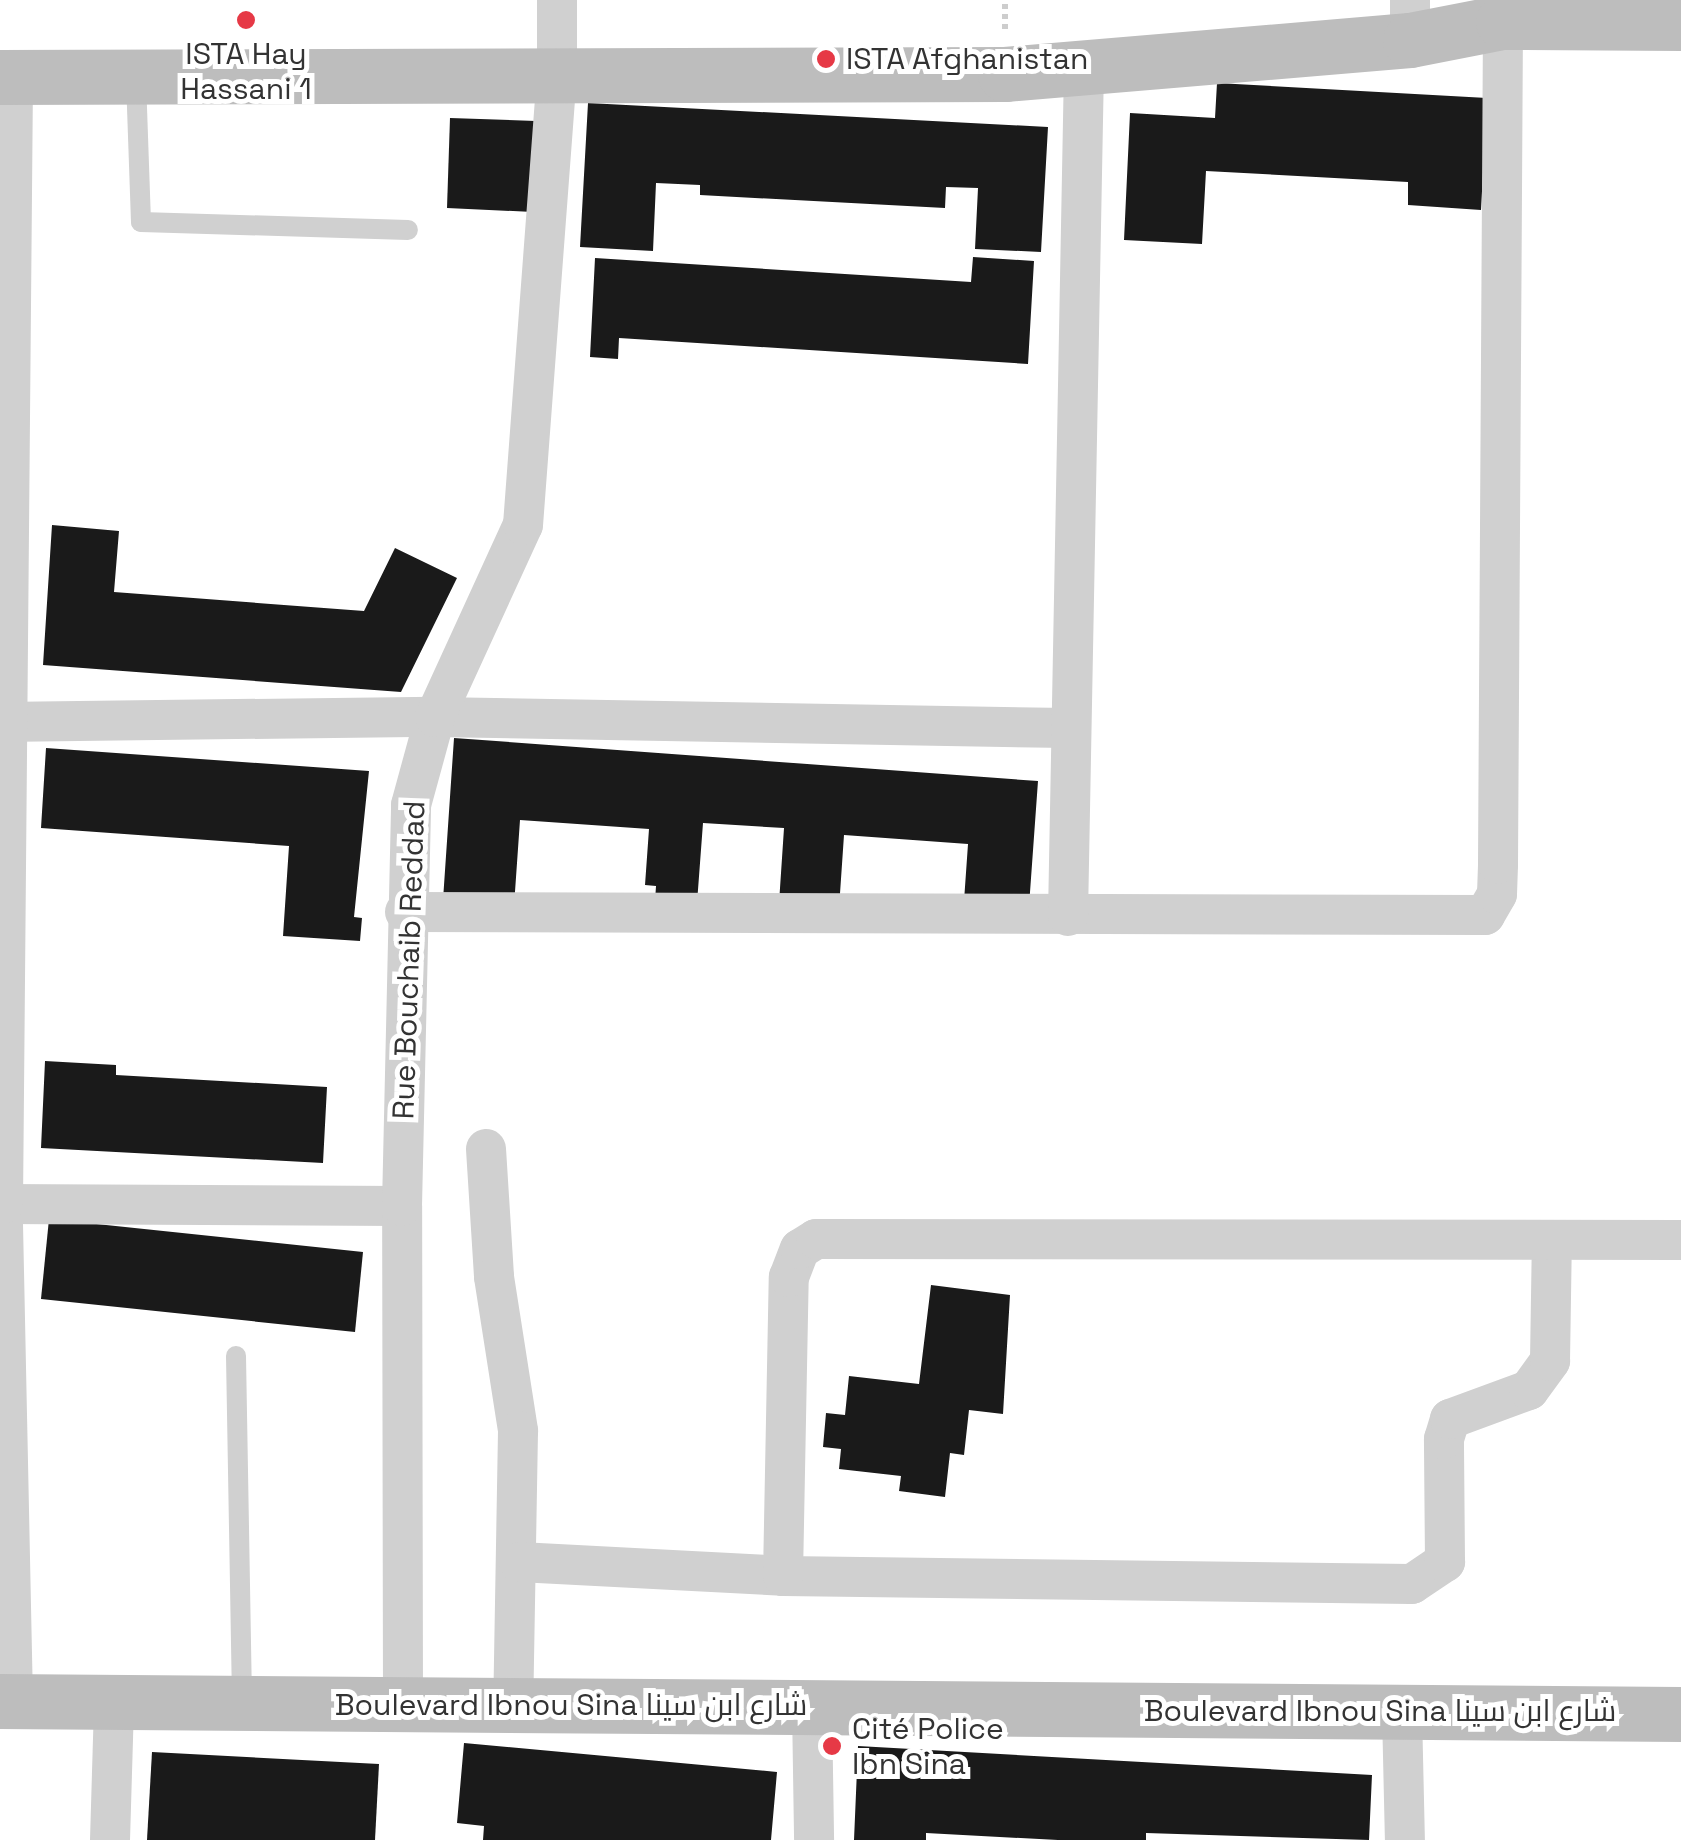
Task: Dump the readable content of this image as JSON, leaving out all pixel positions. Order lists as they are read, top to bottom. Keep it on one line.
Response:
{"streets":{"main road":["Boulevard Ibnou Sina شارع ابن سينا"],"street":["Rue Bouchaib Reddad"]},"crossings":[["Rue Bouchaib Reddad","Boulevard Ibnou Sina شارع ابن سينا"]],"places":["ISTA Hay Hassani 1","ISTA Afghanistan","Cité Police Ibn Sina"]}
